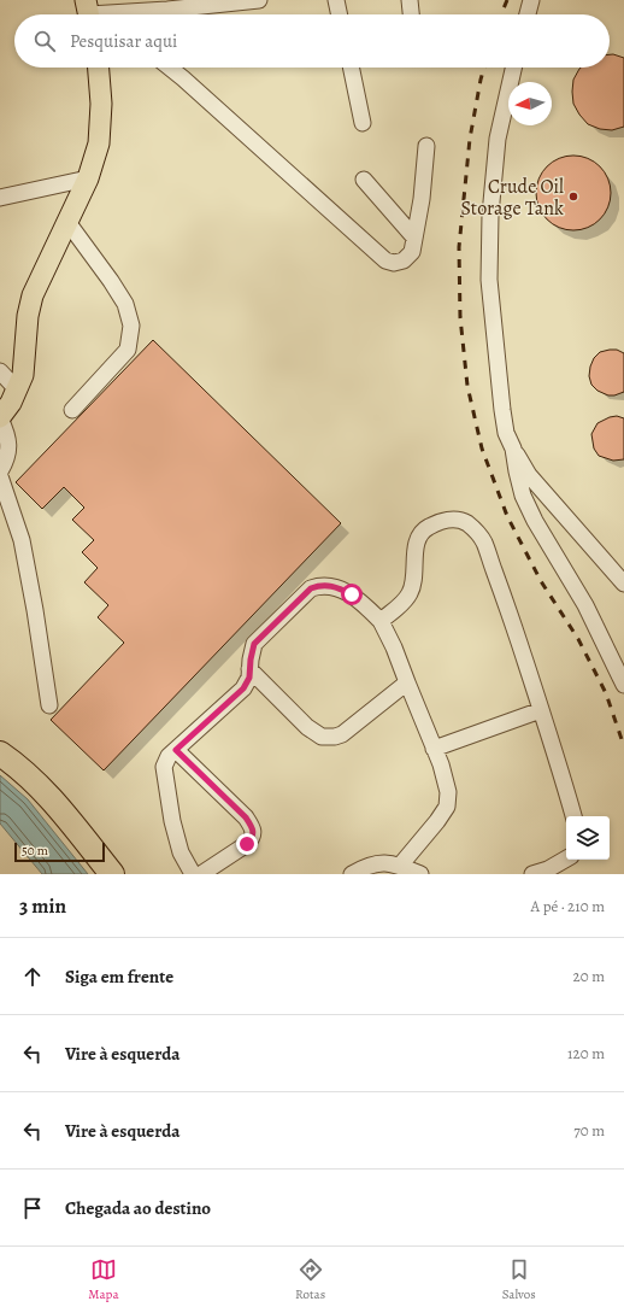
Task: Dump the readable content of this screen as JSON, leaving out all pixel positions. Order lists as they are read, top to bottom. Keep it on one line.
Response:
{"places":["Crude Oil Storage Tank"],"scale_bar":"50 m","north":"left","page":{"search":"Pesquisar aqui","scale":"50 m","heading":["3 min","A pé · 210 m"],"list":[["Siga em frente","20 m"],["Vire à esquerda","120 m"],["Vire à esquerda","70 m"],"Chegada ao destino"],"nav":["Mapa","Rotas","Salvos"]}}
